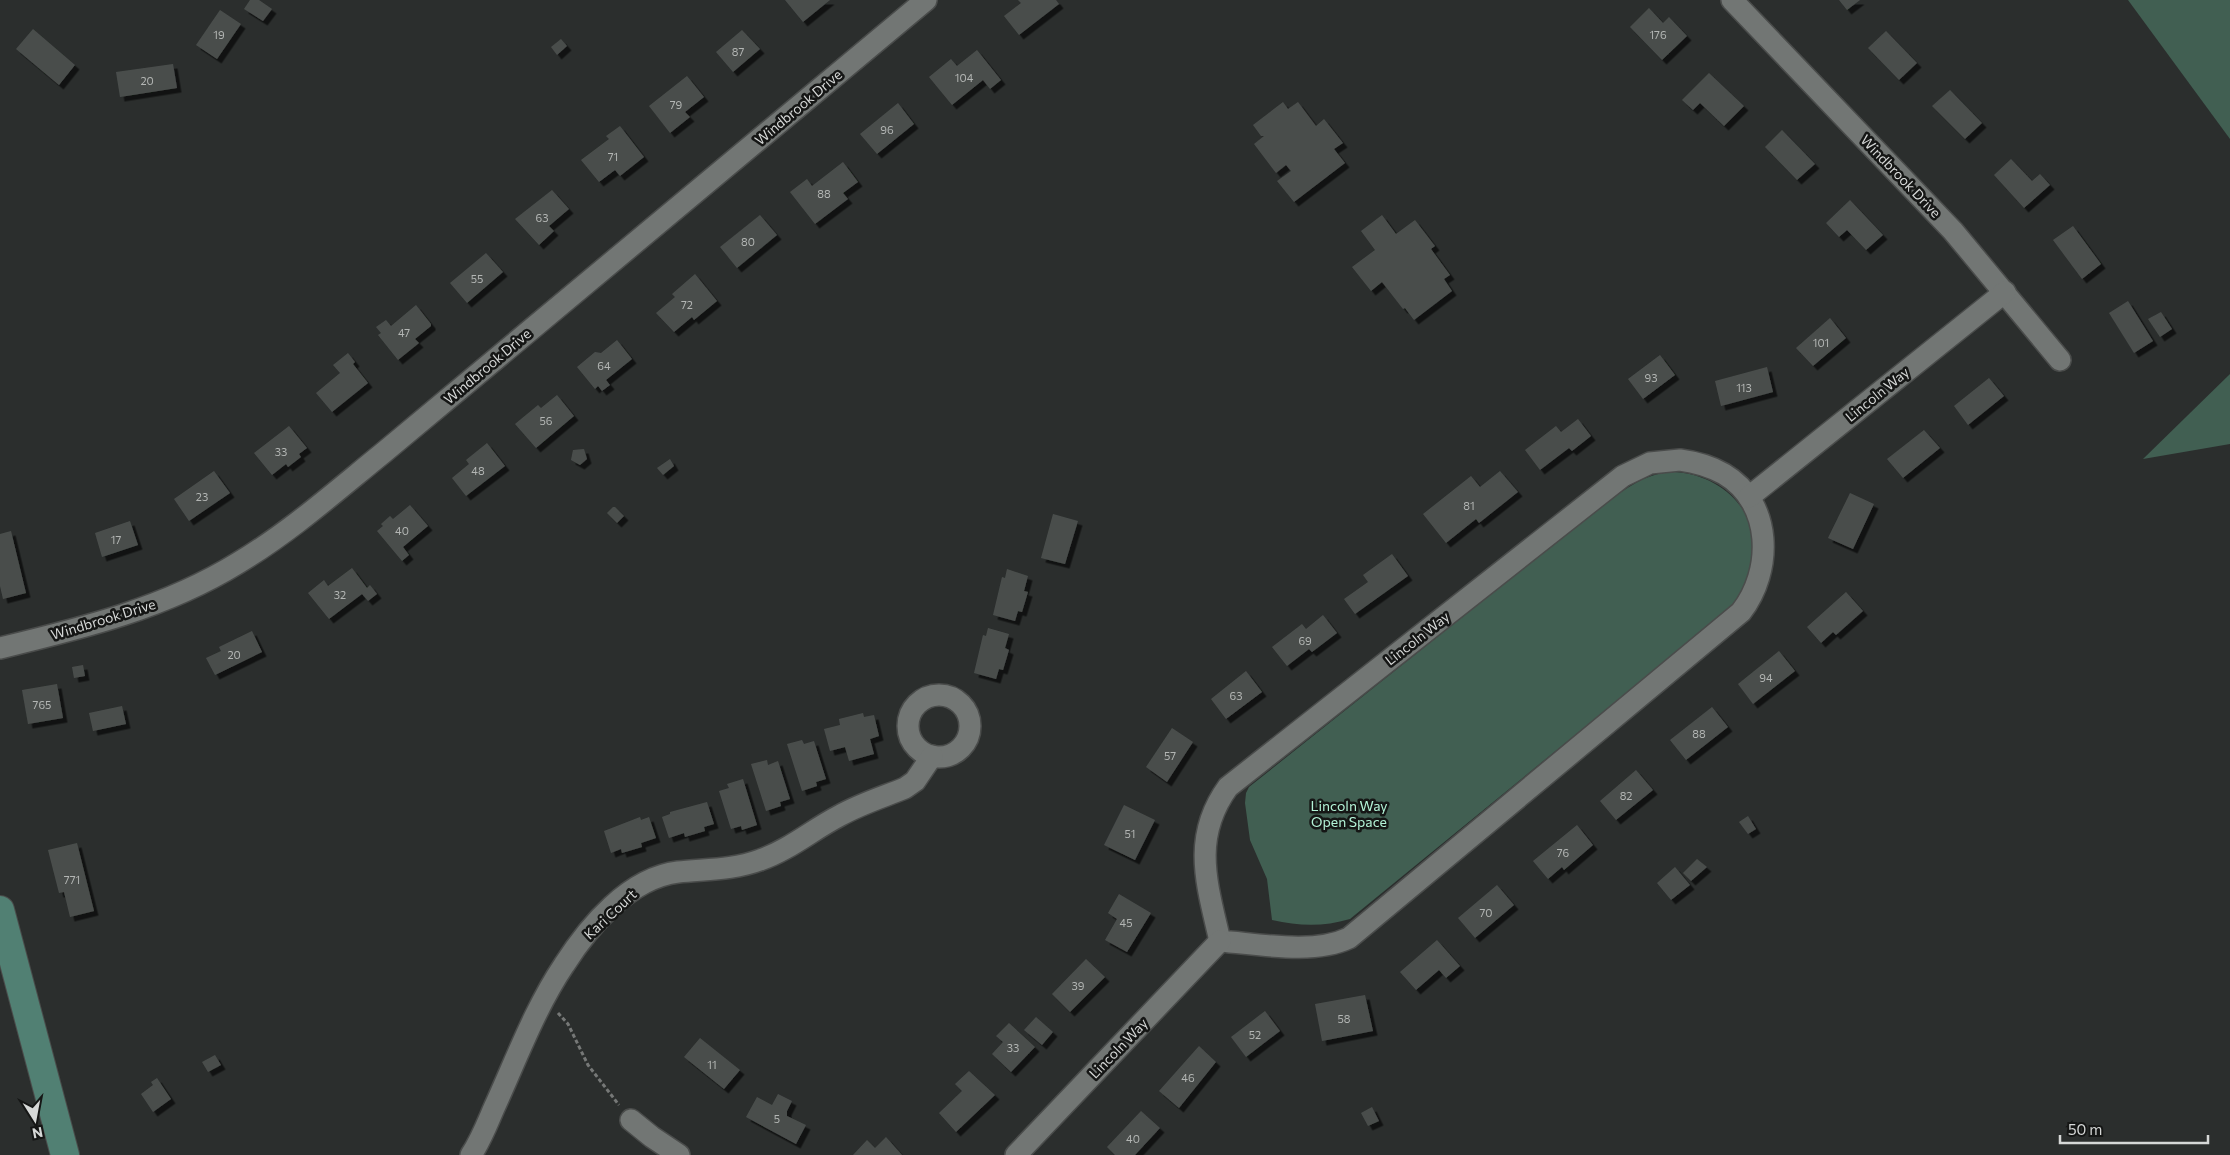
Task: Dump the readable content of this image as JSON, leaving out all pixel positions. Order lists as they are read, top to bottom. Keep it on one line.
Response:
{"streets":{"street":["Windbrook Drive","Lincoln Way","Kari Court"]},"crossings":[["Windbrook Drive","Lincoln Way"]],"parks":["Lincoln Way Open Space"],"house_numbers":["19","176","87","104","20","79","96","71","88","63","80","55","72","47","101","64","93","113","56","33","48","23","81","40","17","32","69","20","94","63","765","88","57","82","51","76","771","70","45","39","58","52","33","11","46","5","40"],"scale_bar":"50 m","north":"bottom"}
